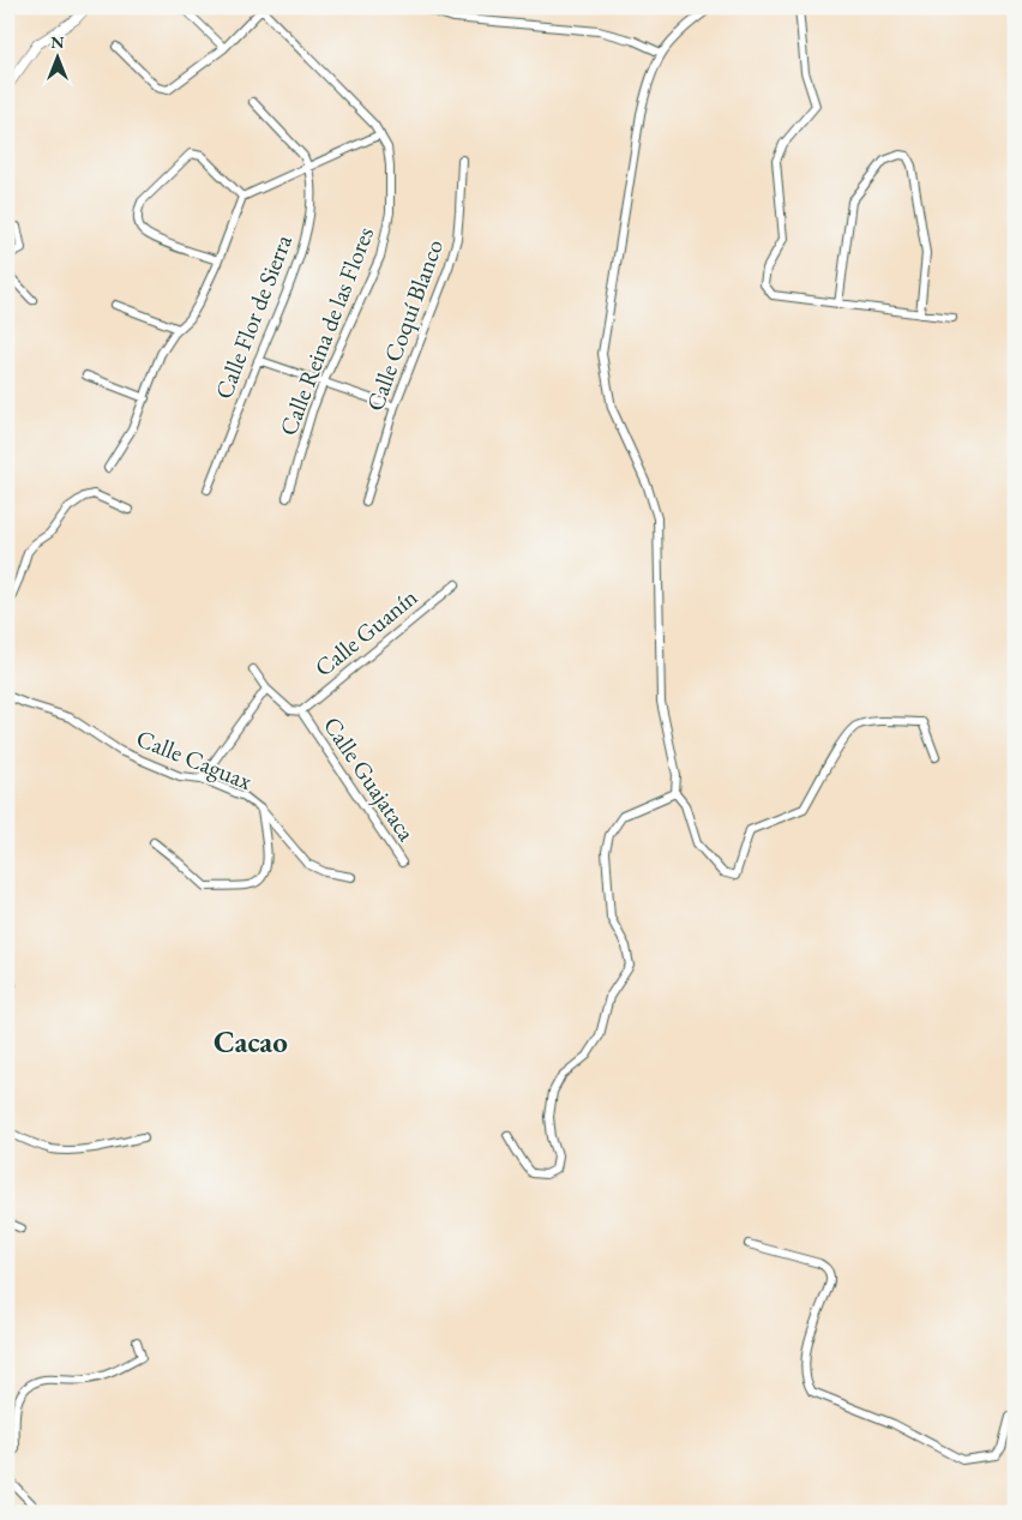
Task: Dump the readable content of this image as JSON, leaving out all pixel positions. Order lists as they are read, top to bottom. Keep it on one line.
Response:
{"streets":{"street":["Calle Flor de Sierra","Calle Coquí Blanco","Calle Reina de las Flores","Calle Guanín","Calle Caguax","Calle Guajataca"]},"crossings":[["Calle Guanín","Calle Guajataca"]],"districts":["Cacao"],"north":"top"}
